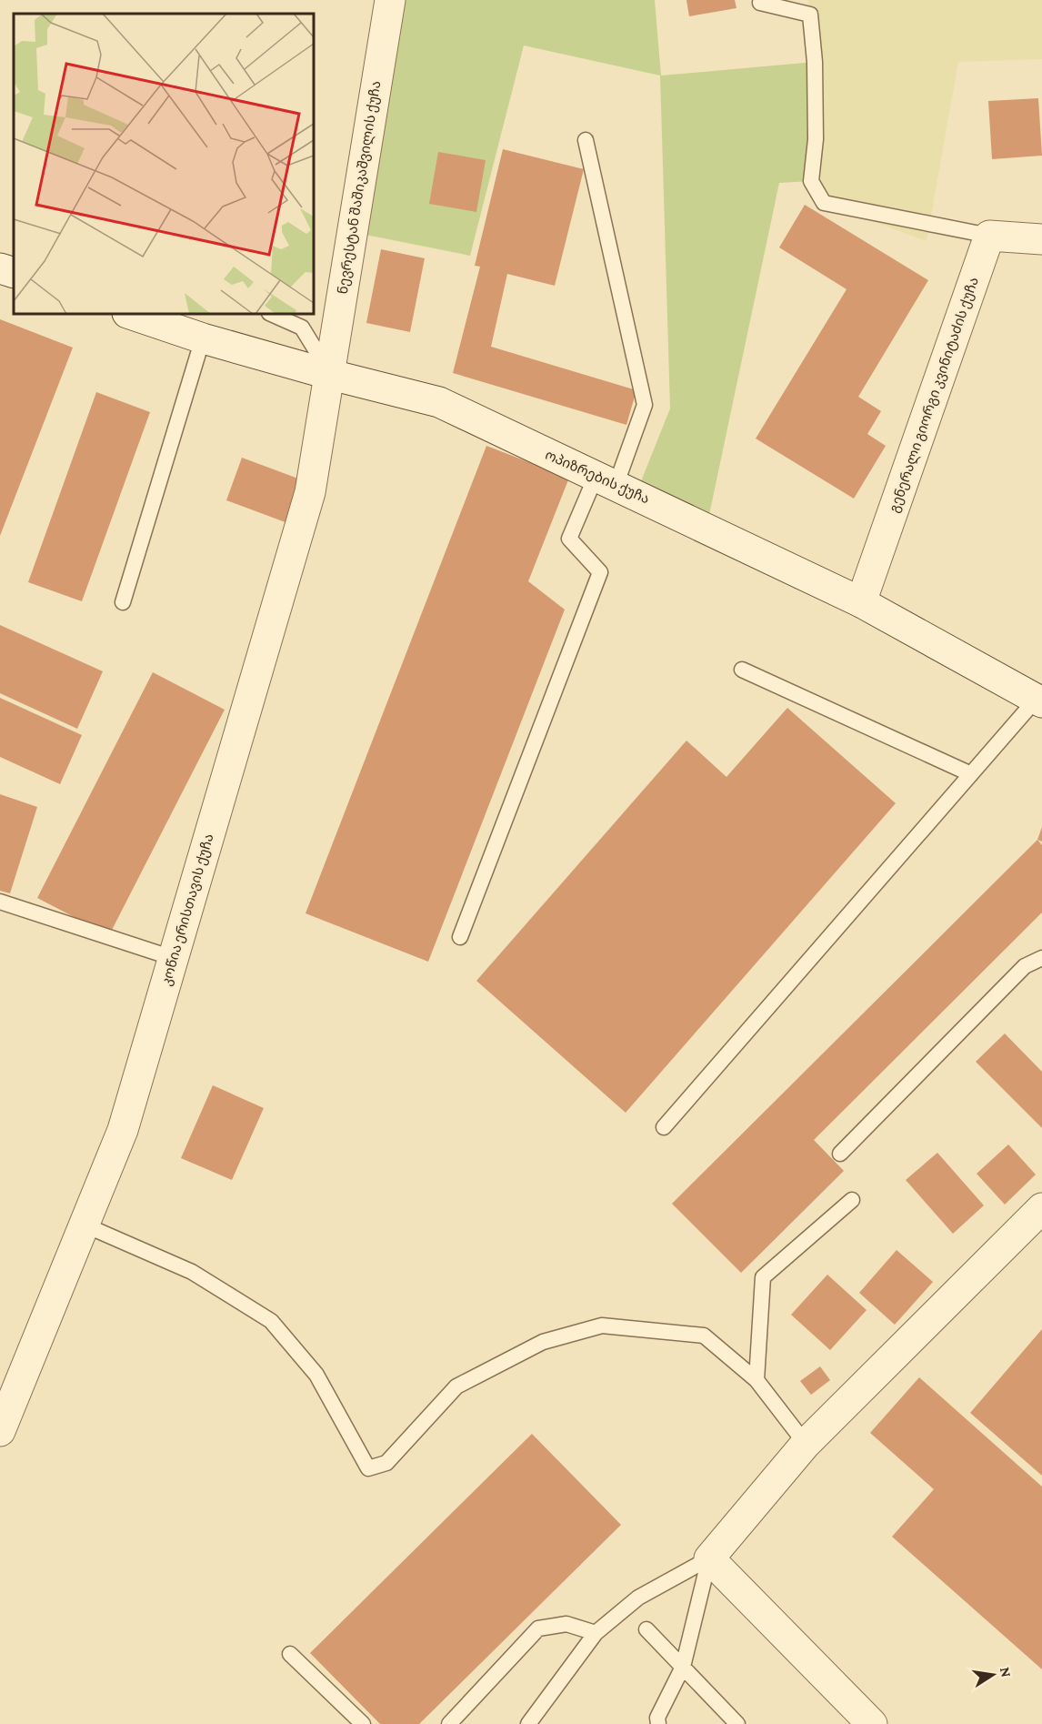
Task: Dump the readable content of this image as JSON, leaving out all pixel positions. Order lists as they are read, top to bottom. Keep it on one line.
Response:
{"streets":{"street":["ნევრესტან შაშიკაშვილის ქუჩა","გენერალი გიორგი კვინიტაძის ქუჩა","ოპიზრების ქუჩა","კოწია ერისთავის ქუჩა"]},"crossings":[["ნევრესტან შაშიკაშვილის ქუჩა","ოპიზრების ქუჩა"],["ნევრესტან შაშიკაშვილის ქუჩა","კოწია ერისთავის ქუჩა"],["გენერალი გიორგი კვინიტაძის ქუჩა","ოპიზრების ქუჩა"],["ოპიზრების ქუჩა","კოწია ერისთავის ქუჩა"]],"north":"right"}
